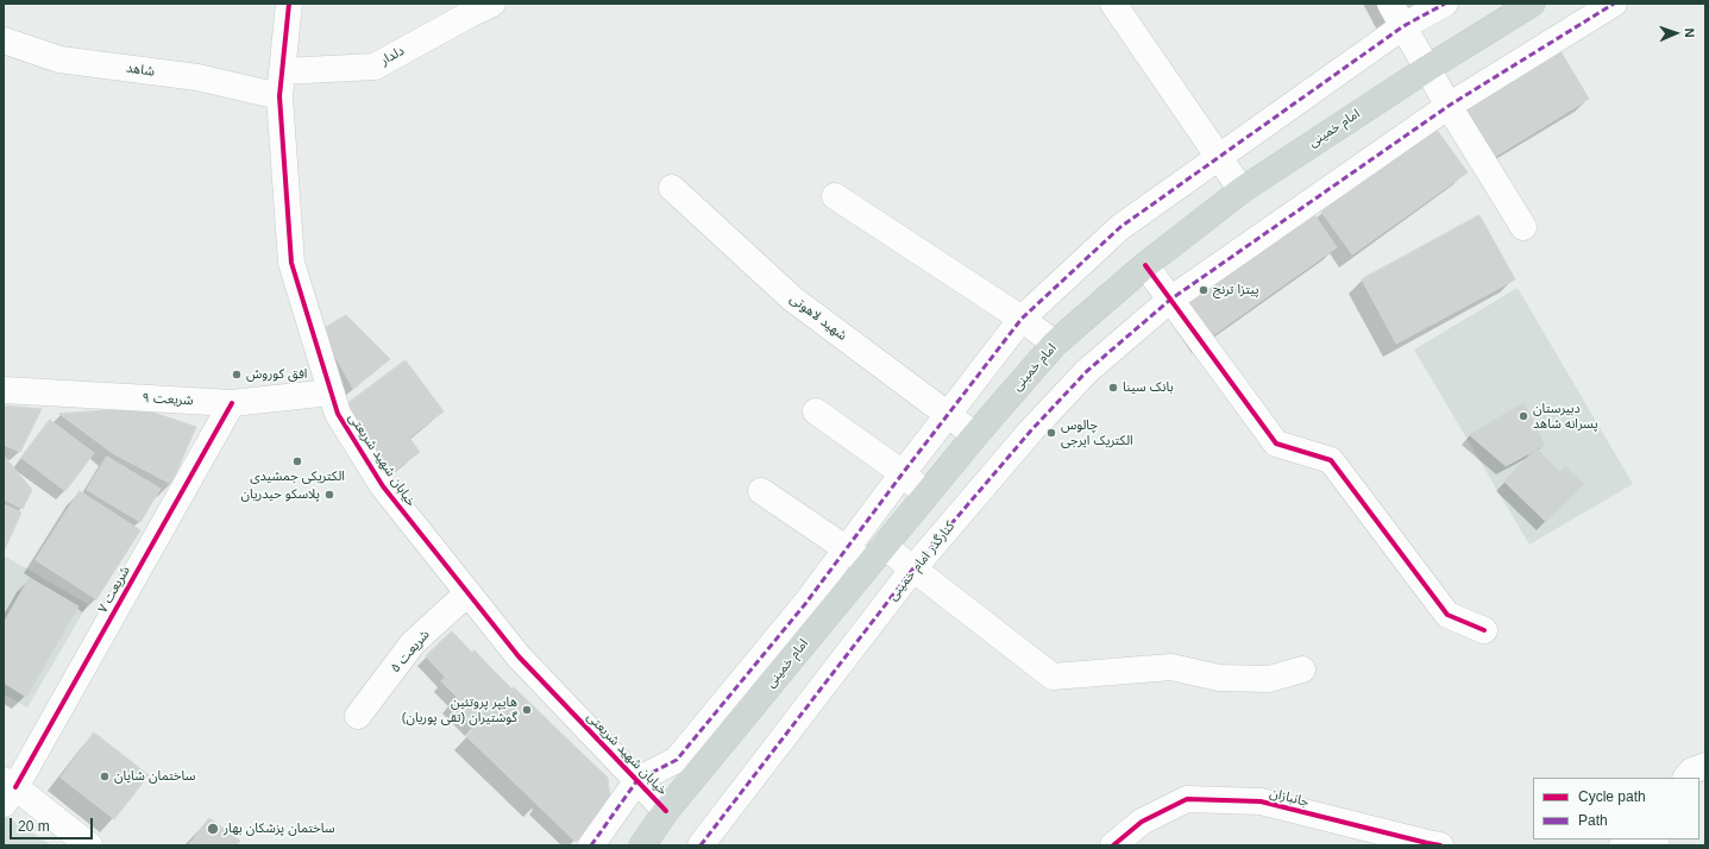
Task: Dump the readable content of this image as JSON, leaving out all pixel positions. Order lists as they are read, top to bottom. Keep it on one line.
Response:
{"streets":{"main road":["امام خمینی"],"street":["دلدار","شاهد","شهید لاهوتی","شریعت ۹","خیابان شهید شریعتی","کنارگذر امام خمینی","شریعت ۷","شریعت ۵","جانبازان"]},"crossings":[["دلدار","شاهد"],["دلدار","خیابان شهید شریعتی"],["شاهد","خیابان شهید شریعتی"],["امام خمینی","شهید لاهوتی"],["امام خمینی","خیابان شهید شریعتی"],["شریعت ۹","خیابان شهید شریعتی"],["شریعت ۹","شریعت ۷"],["خیابان شهید شریعتی","شریعت ۵"]],"places":["پیتزا ترنج","افق کوروش","بانک سینا","دبیرستان پسرانه شاهد","چالوس الکتریک ایرجی","الکتریکی جمشیدی","پلاسکو حیدریان","هایپر پروتئین گوشتیران (تقی پوریان)","ساختمان شایان","ساختمان پزشکان بهار"],"legend":["Cycle path","Path"],"scale_bar":"20 m","north":"right"}
